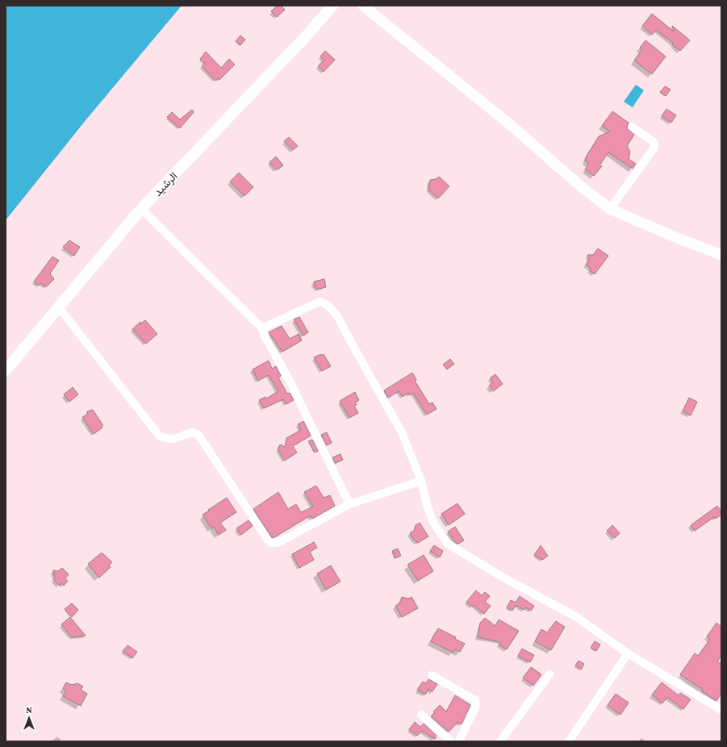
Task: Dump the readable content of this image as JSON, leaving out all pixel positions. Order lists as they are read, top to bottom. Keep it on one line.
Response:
{"streets":{"main road":["الرشيد"]},"north":"top"}
